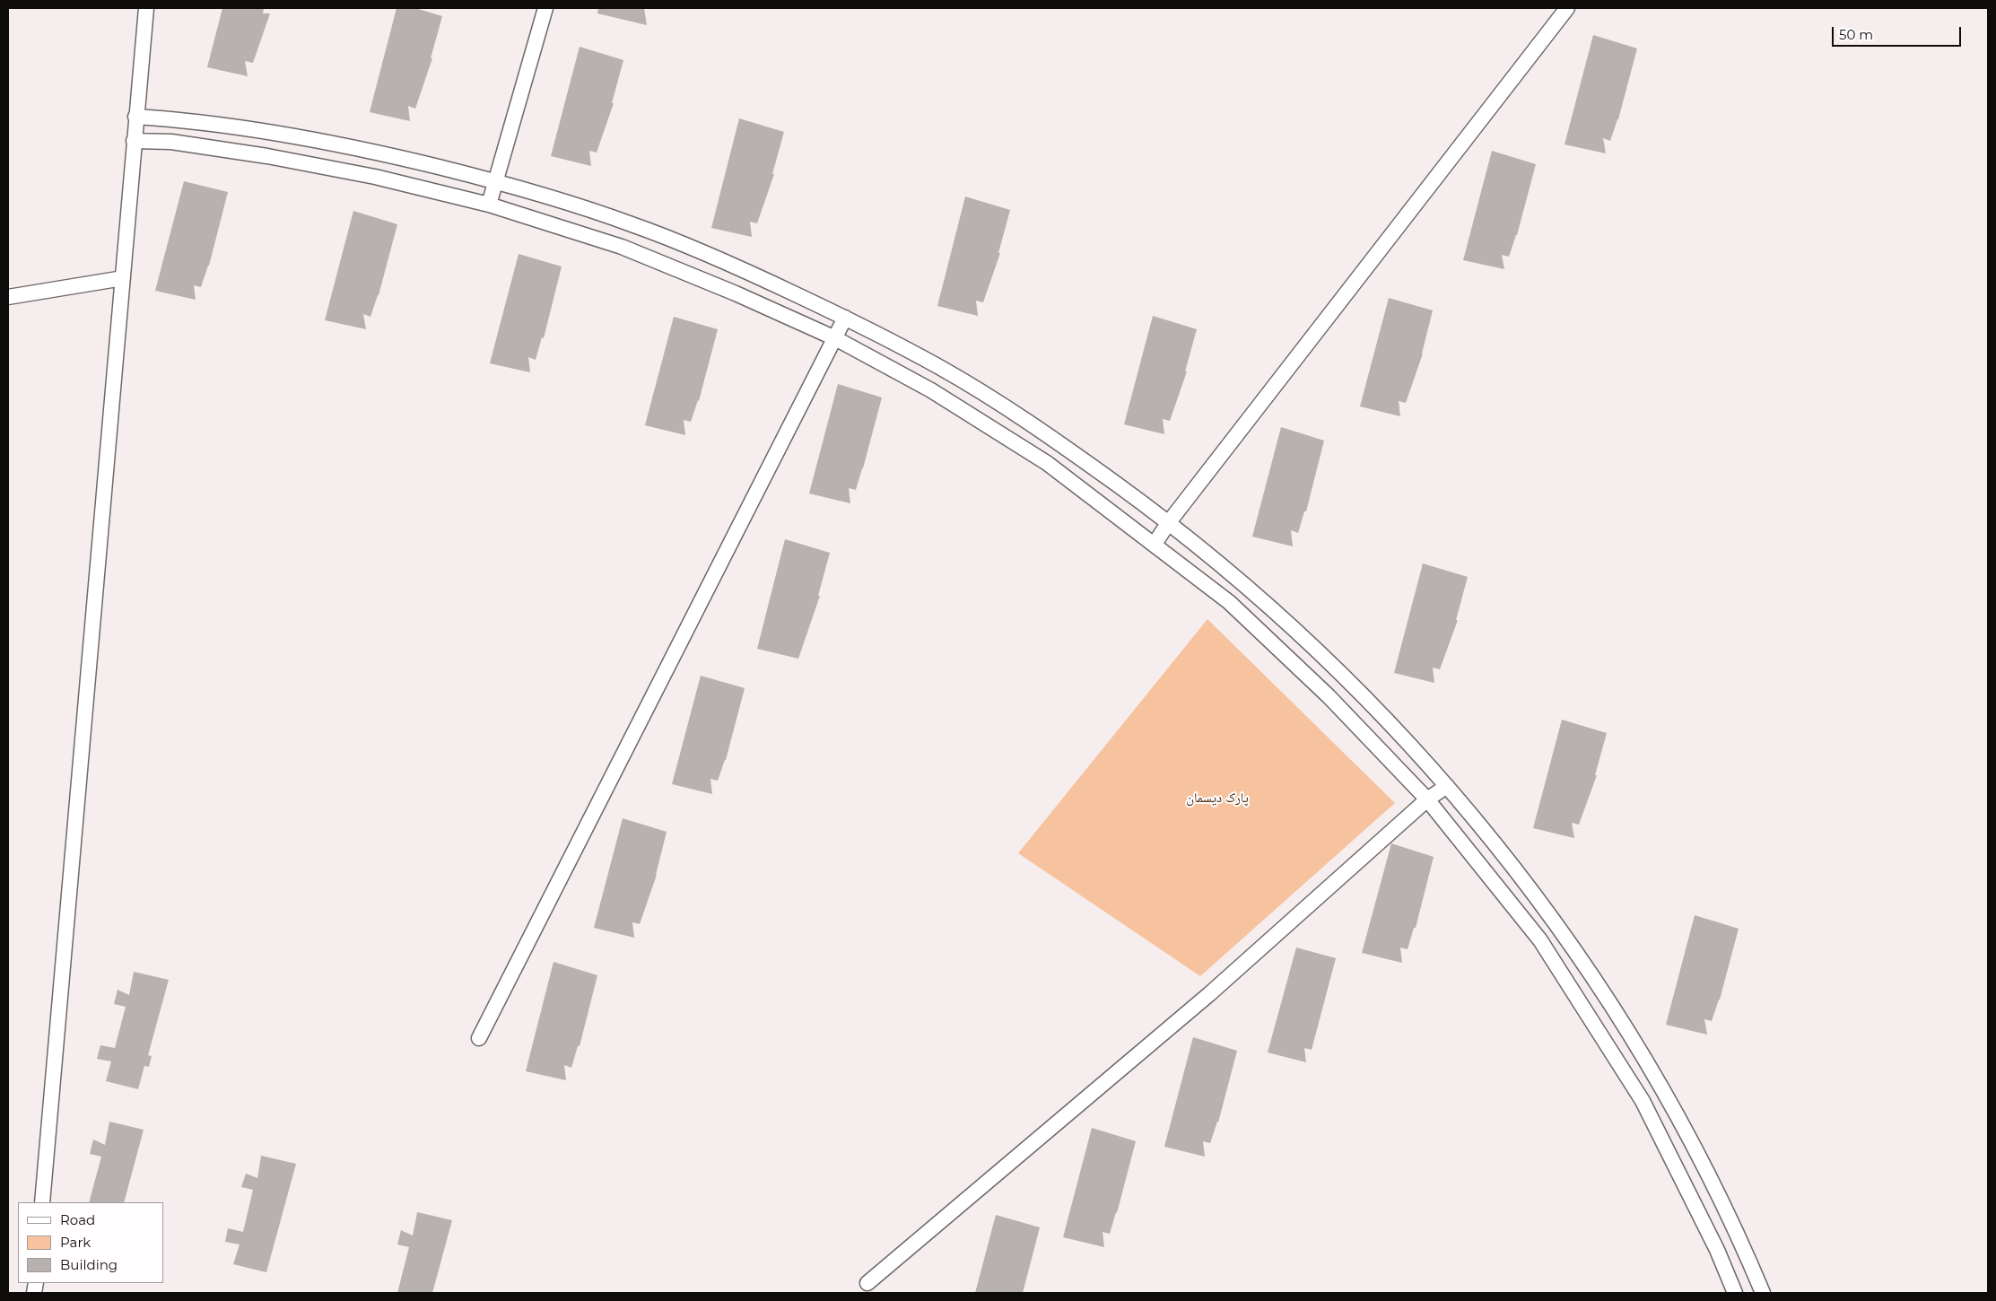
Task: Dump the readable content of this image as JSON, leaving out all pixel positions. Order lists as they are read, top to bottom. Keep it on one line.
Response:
{"parks":["پارک دیسمان"],"legend":["Road","Park","Building"],"scale_bar":"50 m"}
